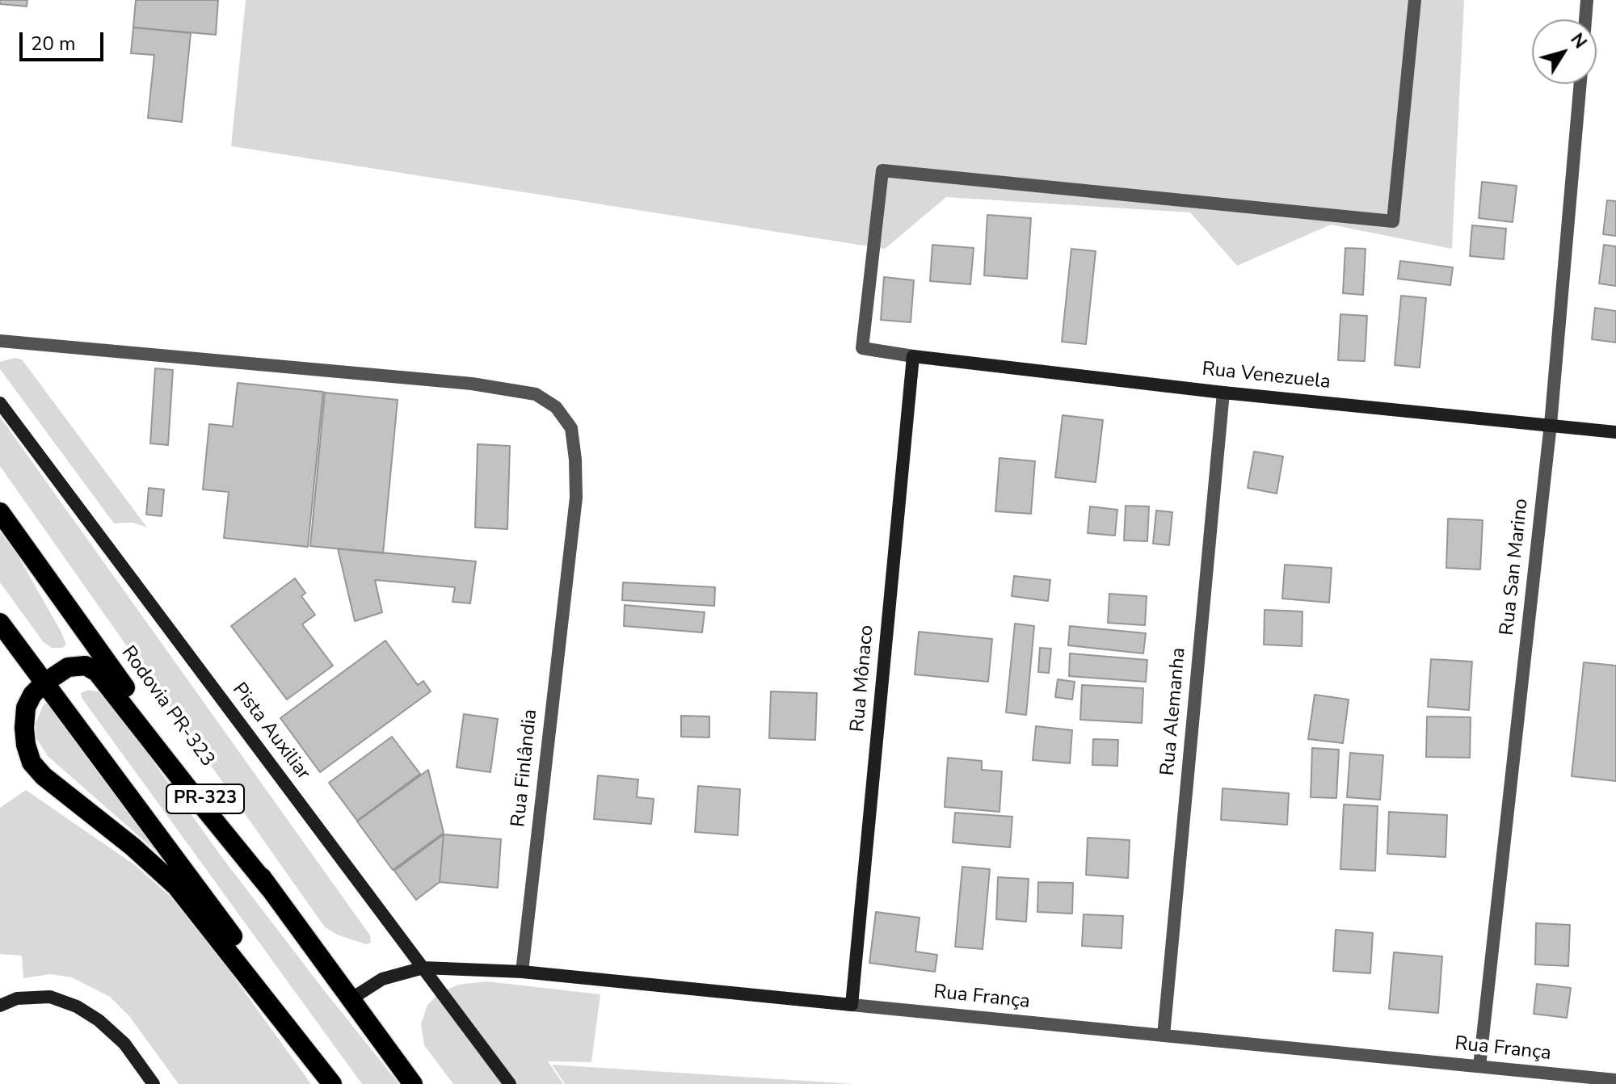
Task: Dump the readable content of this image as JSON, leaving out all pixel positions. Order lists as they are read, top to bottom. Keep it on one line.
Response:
{"streets":{"highway":["Rodovia PR-323","PR-323"],"street":["Rua Venezuela","Rua San Marino","Rua Mônaco","Rua Alemanha","Pista Auxiliar","Rua Finlândia","Rua França"]},"crossings":[["Rua Venezuela","Rua San Marino"],["Rua Venezuela","Rua Mônaco"],["Rua Venezuela","Rua Alemanha"],["Rua San Marino","Rua França"],["Rua Mônaco","Rua França"],["Rodovia PR-323","Rua França"],["Rua Alemanha","Rua França"],["Pista Auxiliar","Rua França"],["Rua Finlândia","Rua França"]],"scale_bar":"20 m","north":"top right"}
